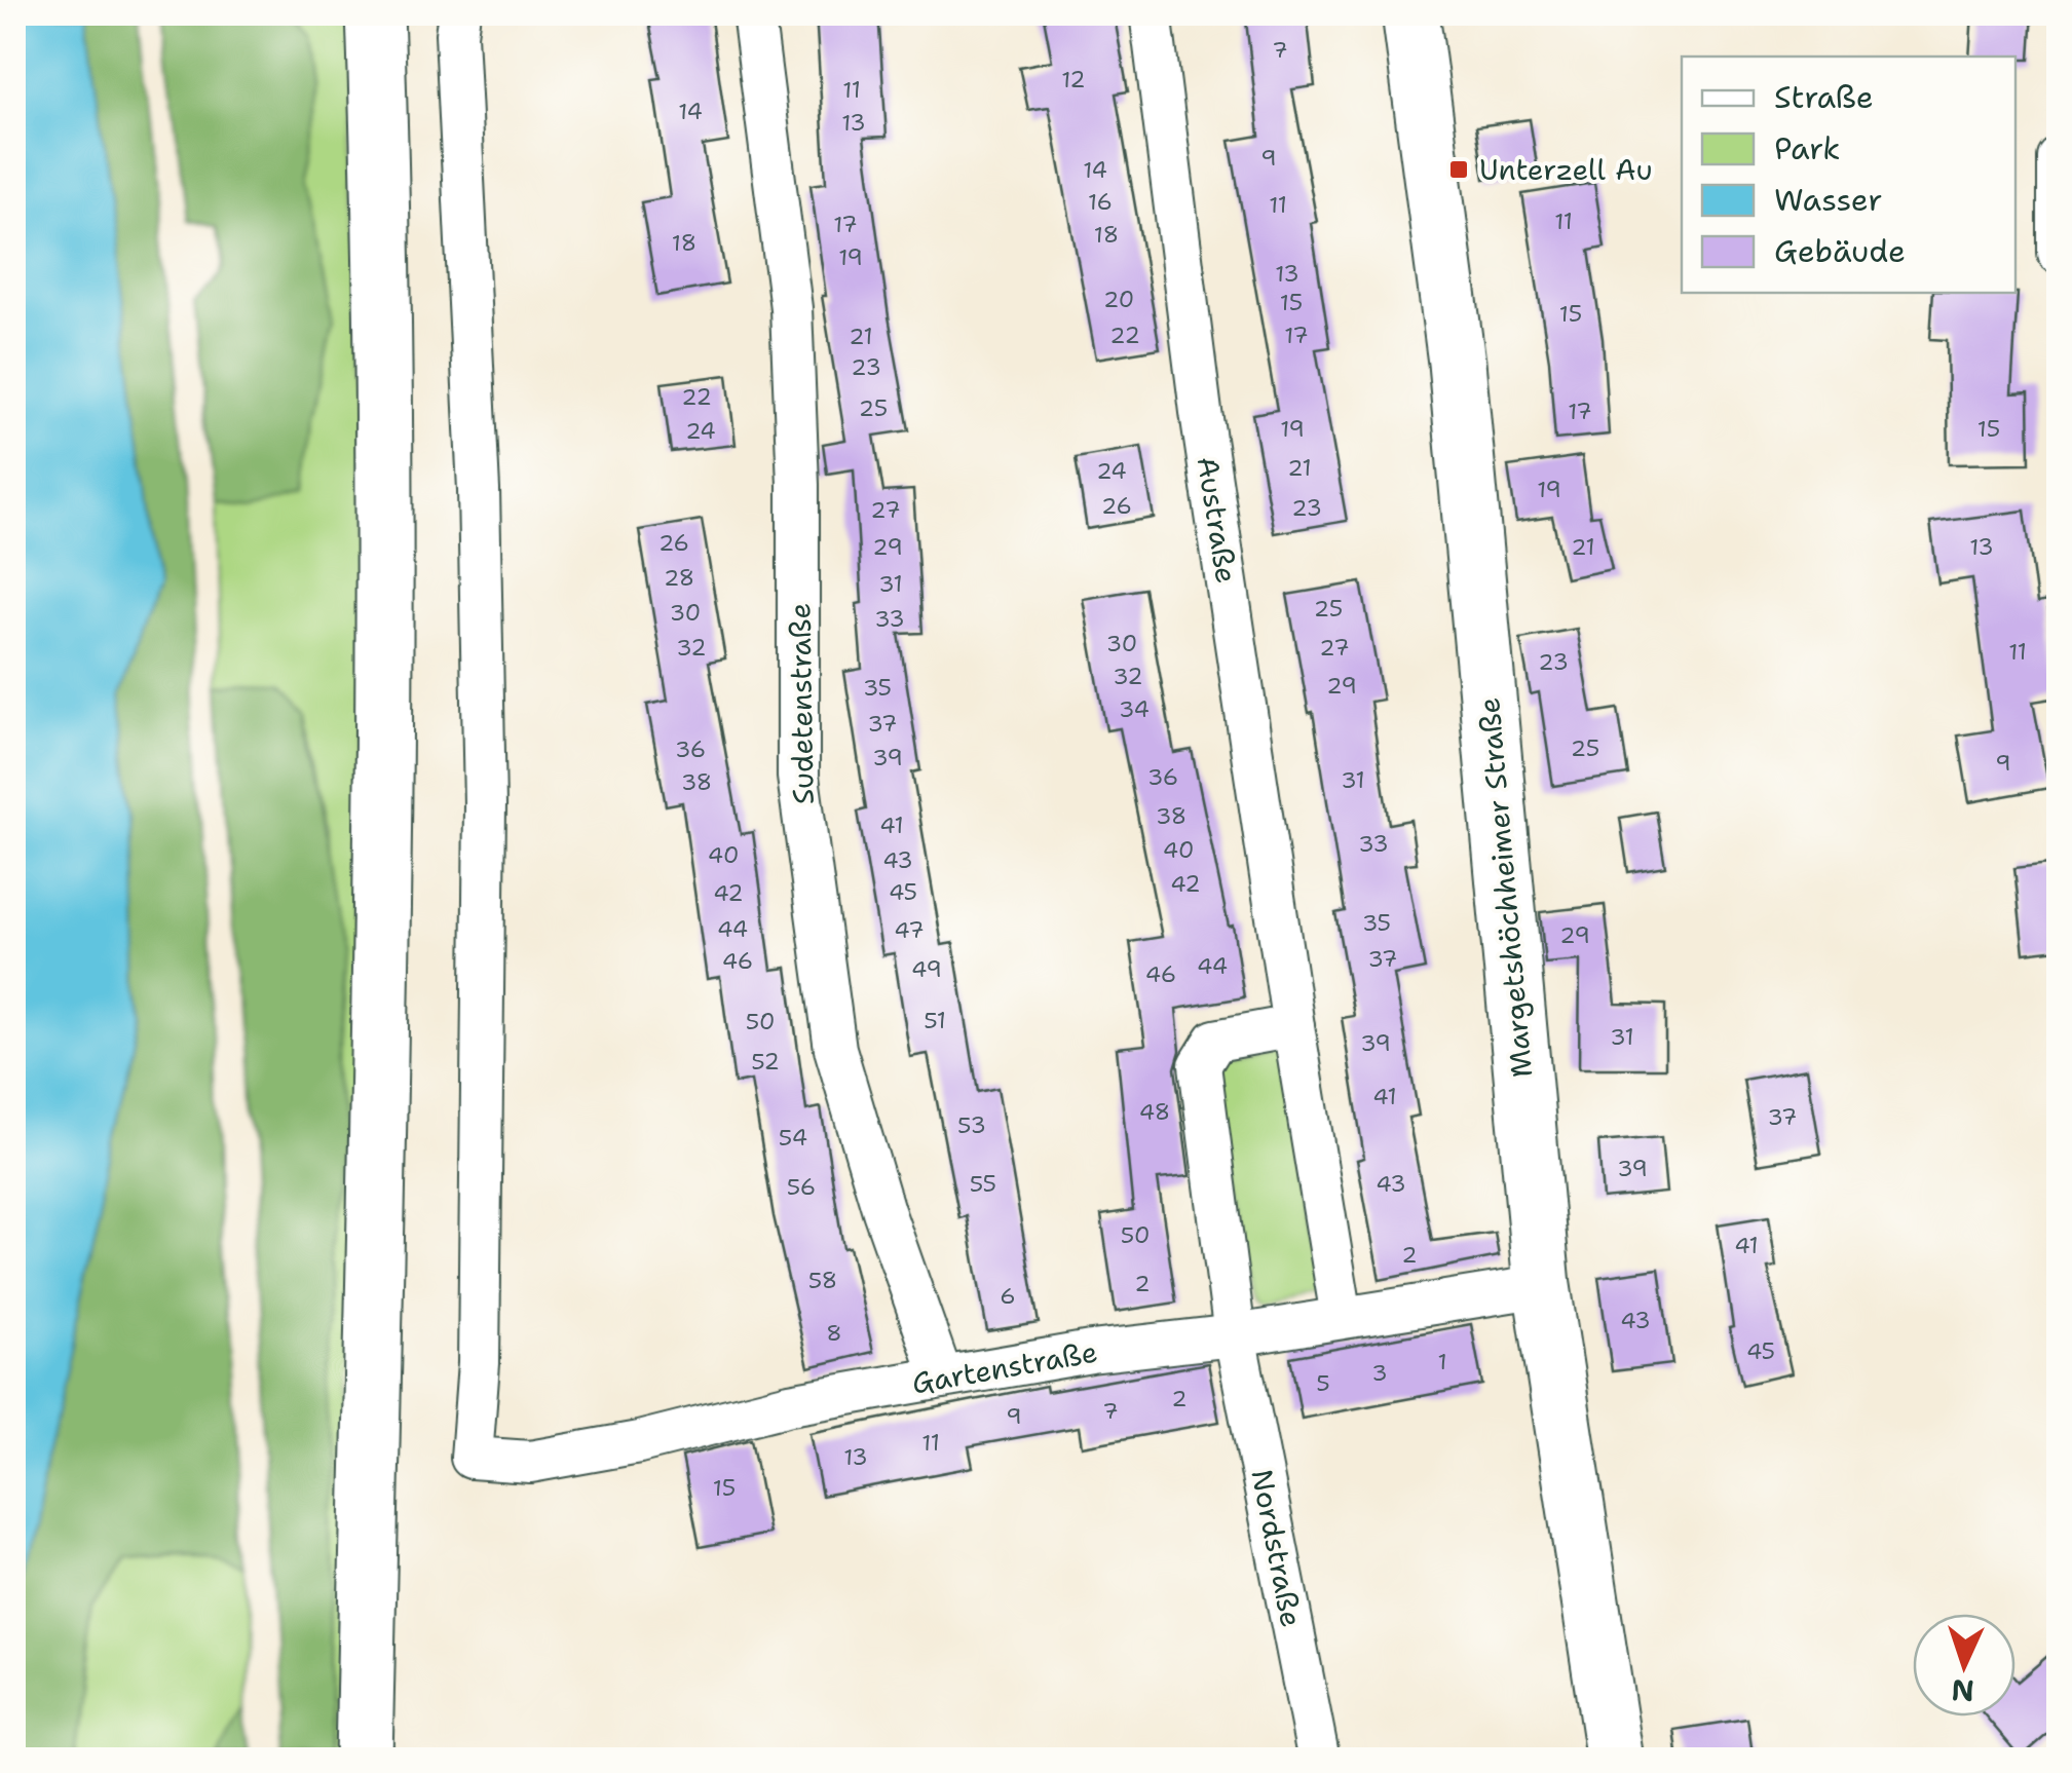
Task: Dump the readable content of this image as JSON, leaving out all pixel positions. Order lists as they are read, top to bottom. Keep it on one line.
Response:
{"streets":{"street":["Austraße","Sudetenstraße","Margetshöchheimer Straße","Gartenstraße","Nordstraße"]},"crossings":[["Austraße","Gartenstraße"],["Sudetenstraße","Gartenstraße"],["Margetshöchheimer Straße","Gartenstraße"],["Gartenstraße","Nordstraße"]],"places":{"transit":["Unterzell Au"]},"house_numbers":["7","12","11","14","13","9","14","16","11","11","17","18","18","19","13","20","15","15","22","17","21","23","22","25","17","19","15","24","21","24","19","26","23","27","26","29","21","13","28","31","25","30","33","30","32","27","11","23","32","29","35","34","37","25","36","39","9","36","31","38","38","41","33","40","40","43","42","45","42","35","44","47","29","37","46","44","49","46","51","50","31","39","52","41","48","37","53","54","39","55","43","56","50","41","2","58","2","6","43","8","45","1","3","5","2","7","9","11","13","15"],"legend":["Straße","Park","Wasser","Gebäude"],"north":"bottom"}
